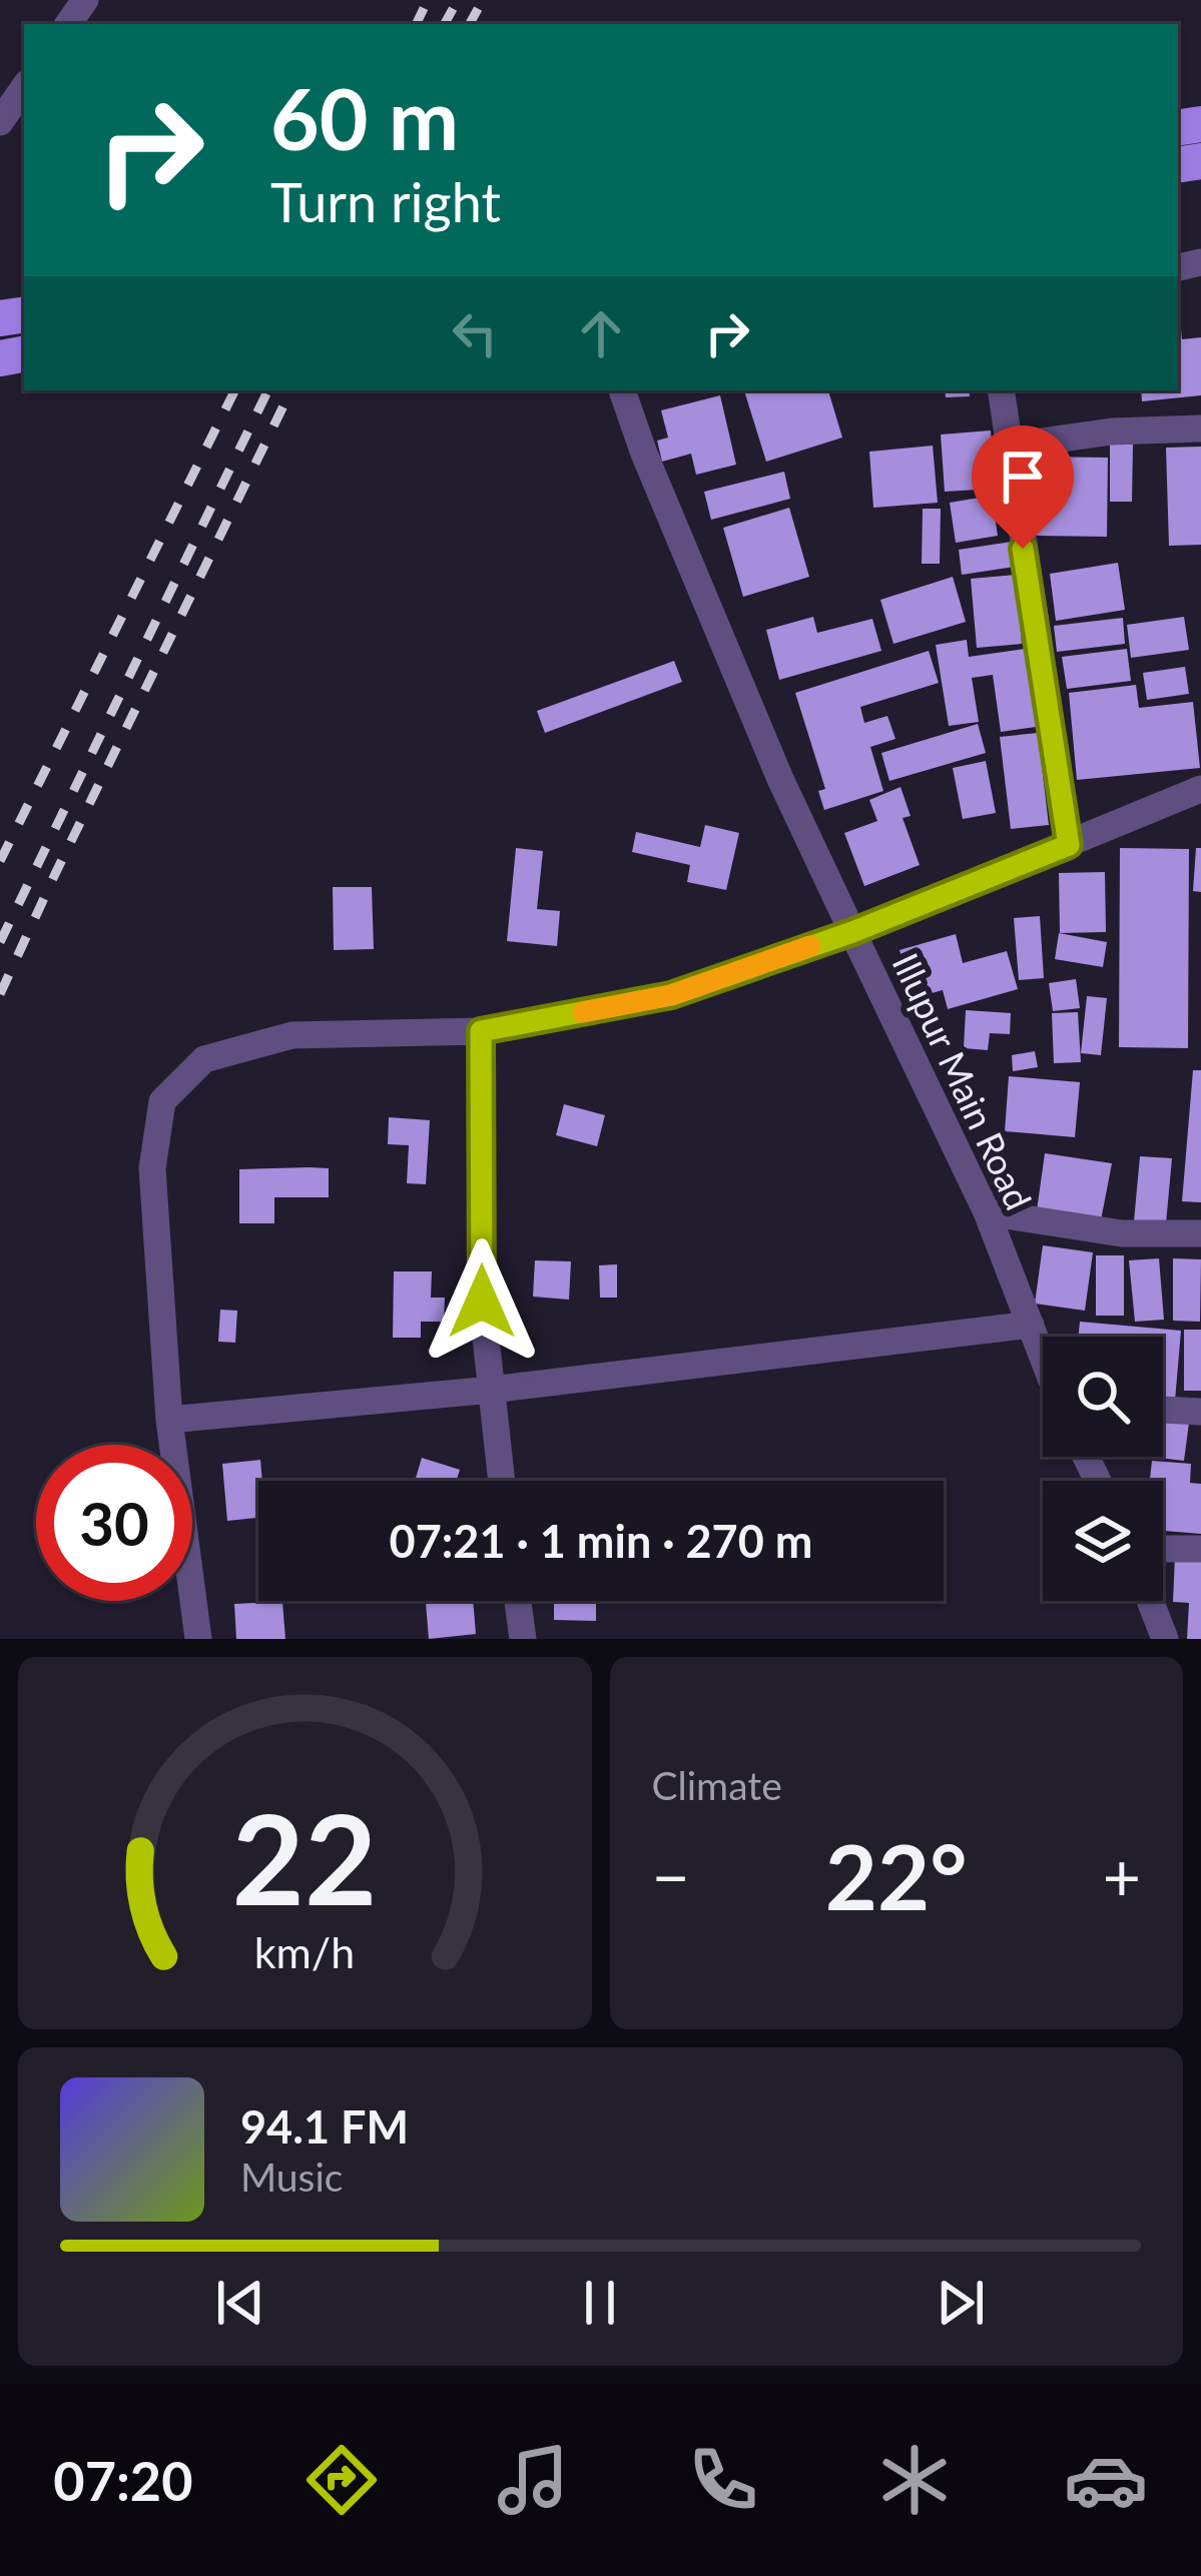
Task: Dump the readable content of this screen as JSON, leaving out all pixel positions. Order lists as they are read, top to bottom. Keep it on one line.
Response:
{"streets":{"street":["Illupur Main Road"]},"page":{"turn":["60 m","Turn right"],"limit":"30","trip":"07:21 · 1 min · 270 m","tile":"Climate","heat":["−","22°","+"],"song":["94.1 FM","Music"],"tabs":"07:20","gauge":["22","km/h"]}}
